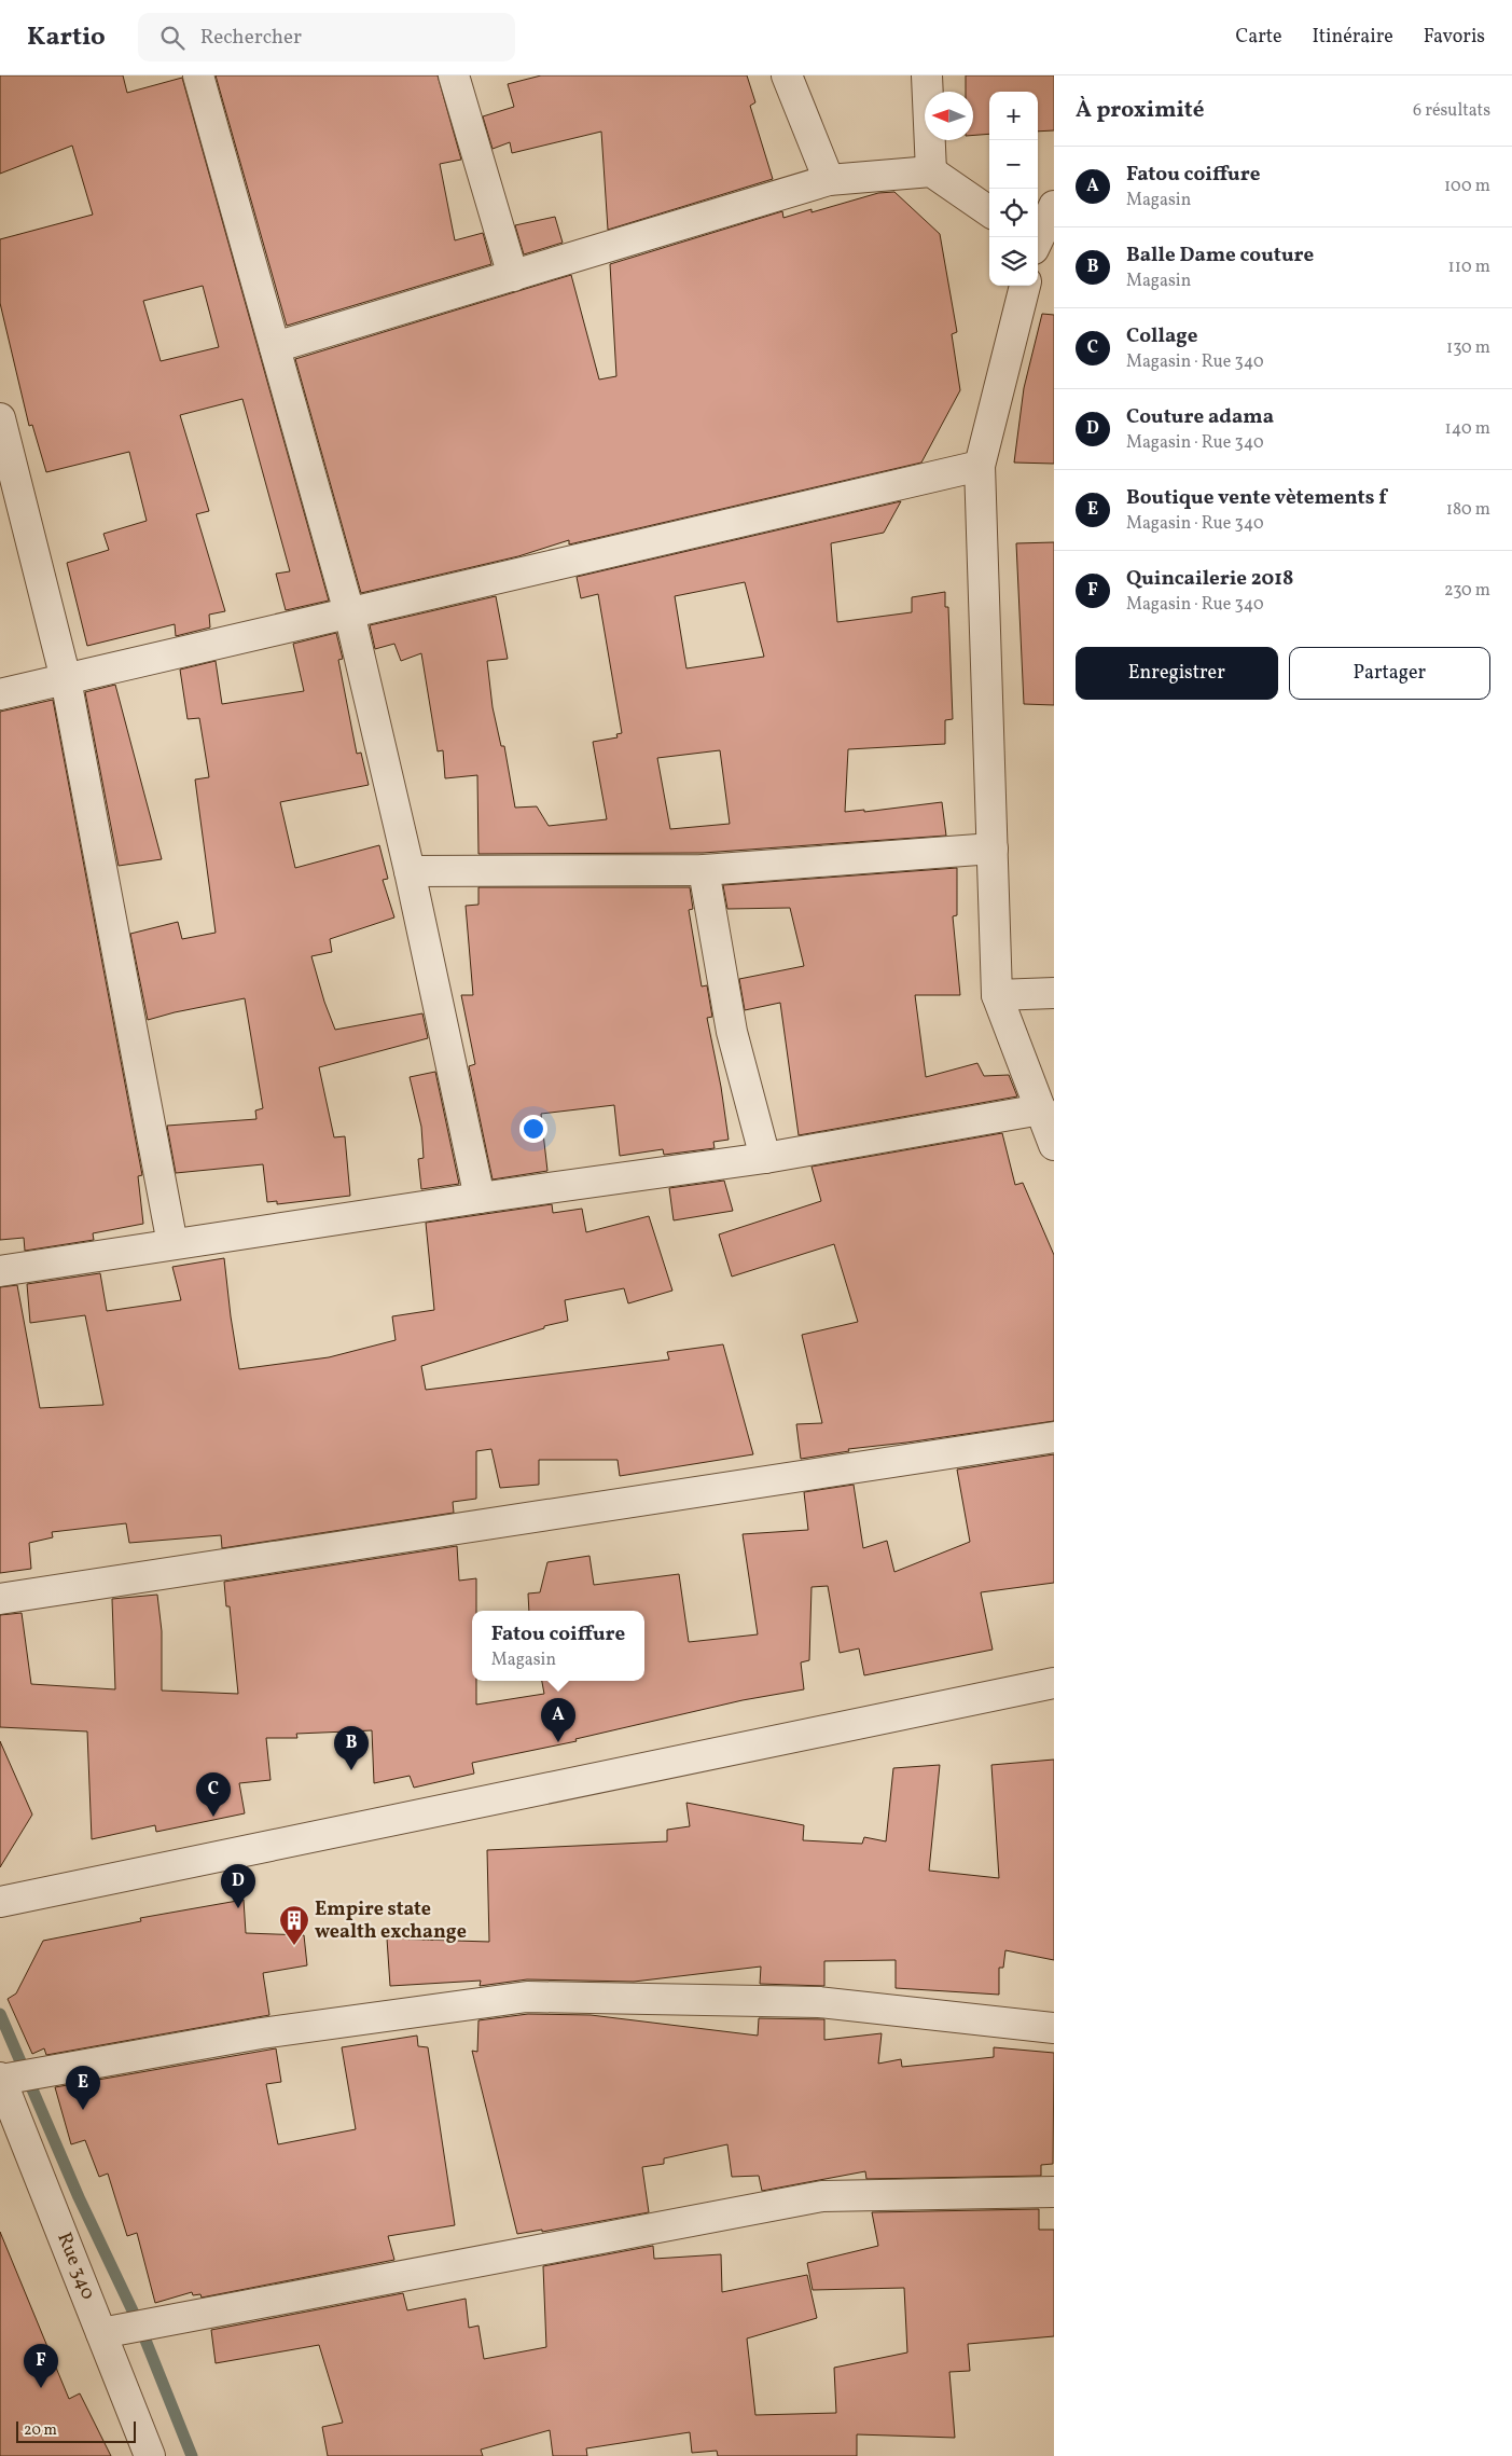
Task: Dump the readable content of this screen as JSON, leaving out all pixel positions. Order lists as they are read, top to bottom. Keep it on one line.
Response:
{"streets":{"street":["Rue 340"]},"places":{"building":["Empire state wealth exchange"]},"scale_bar":"20 m","north":"left","page":{"header":"Kartio","search":"Rechercher","nav":["Carte","Itinéraire","Favoris"],"heading":["À proximité","6 résultats"],"map_buttons":["+","−"],"list":[{"mark":"A","name":"Fatou coiffure","note":"Magasin","value":"100 m"},{"mark":"B","name":"Balle Dame couture","note":"Magasin","value":"110 m"},{"mark":"C","name":"Collage","note":"Magasin · Rue 340","value":"130 m"},{"mark":"D","name":"Couture adama","note":"Magasin · Rue 340","value":"140 m"},{"mark":"E","name":"Boutique vente vètements f","note":"Magasin · Rue 340","value":"180 m"},{"mark":"F","name":"Quincailerie 2018","note":"Magasin · Rue 340","value":"230 m"}],"buttons":["Enregistrer","Partager"],"popup":["Fatou coiffure","Magasin"],"pins":["A","B","C","D","E","F"],"scale":"20 m"}}
